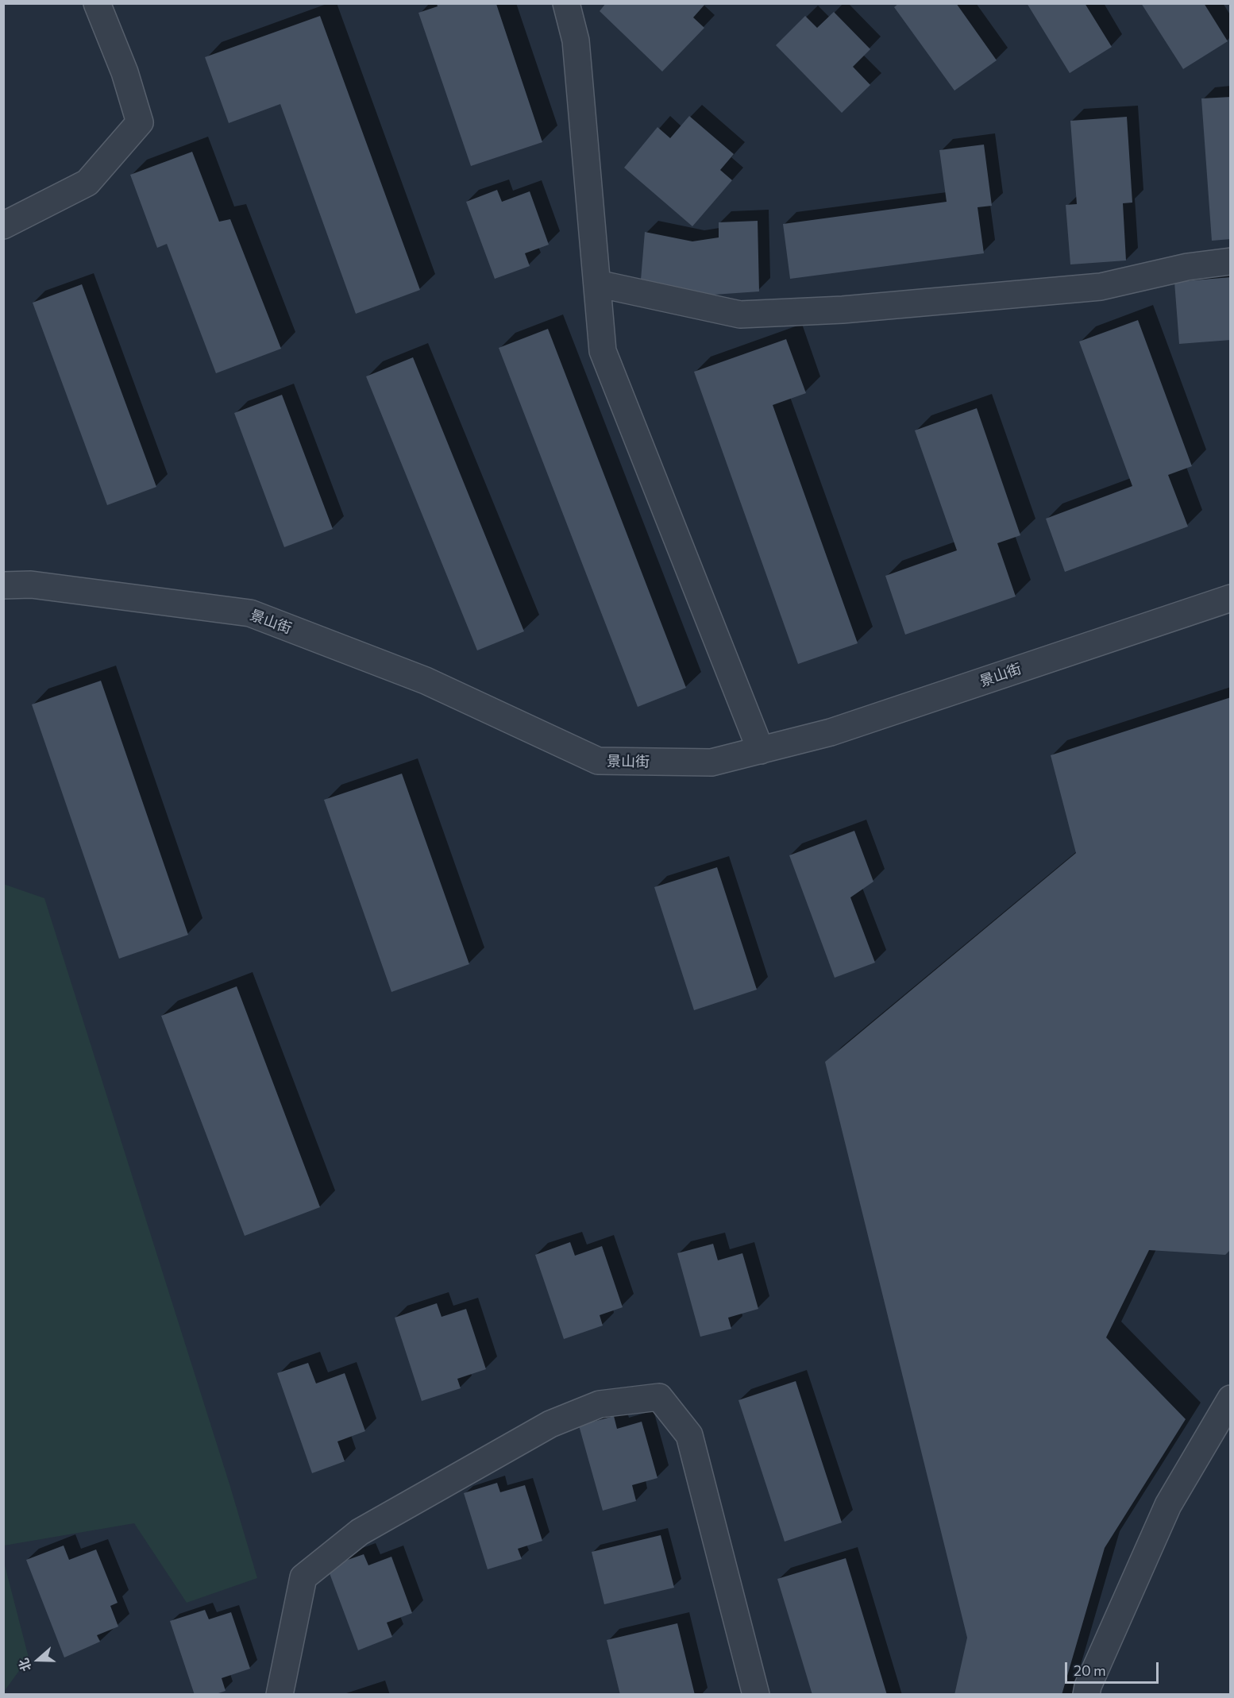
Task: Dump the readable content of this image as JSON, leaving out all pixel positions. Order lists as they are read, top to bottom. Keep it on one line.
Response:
{"streets":{"street":["景山街"]},"scale_bar":"20 m","north":"left"}
